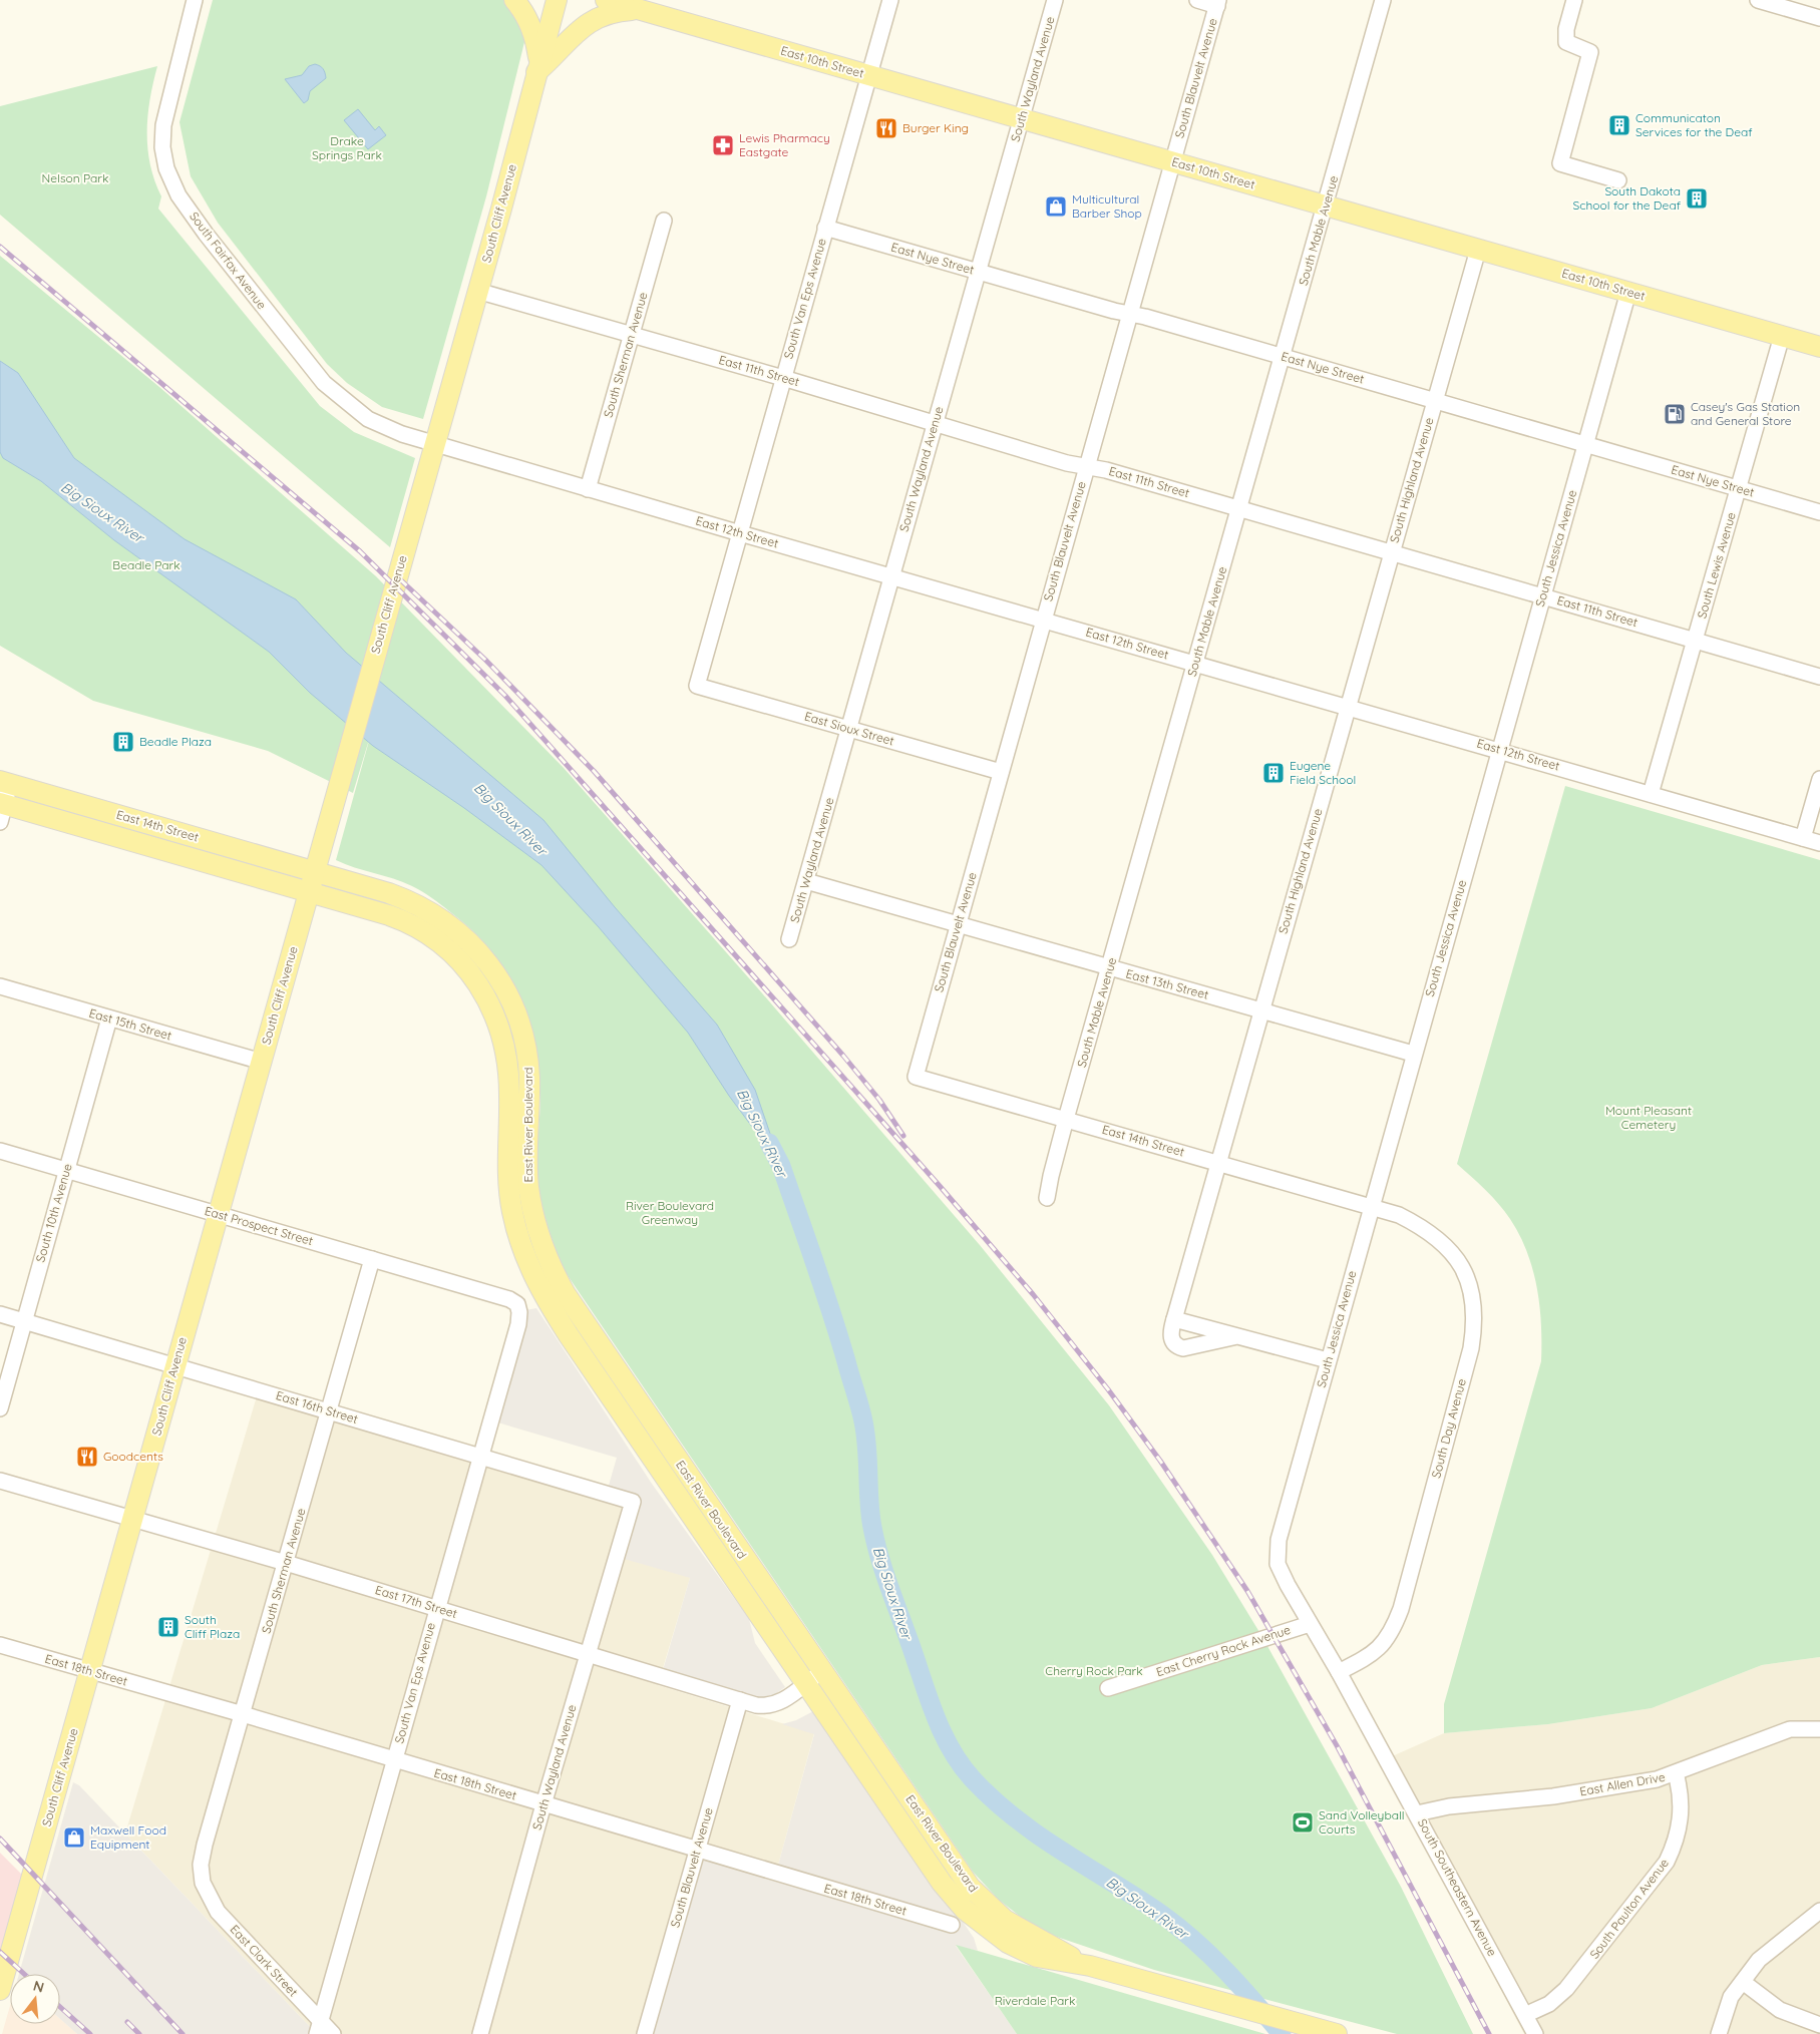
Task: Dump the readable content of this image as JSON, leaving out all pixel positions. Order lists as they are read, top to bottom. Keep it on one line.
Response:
{"streets":{"main road":["East 10th Street","South Cliff Avenue","East 14th Street","East River Boulevard"],"street":["South Blauvelt Avenue","South Wayland Avenue","South Mable Avenue","East Nye Street","South Fairfax Avenue","South Van Eps Avenue","South Sherman Avenue","East 11th Street","South Highland Avenue","East 12th Street","South Jessica Avenue","South Lewis Avenue","East Sioux Street","East 13th Street","East 15th Street","South 10th Avenue","East Prospect Street","East 16th Street","South Day Avenue","East 17th Street","East Cherry Rock Avenue","East 18th Street","East Allen Drive","South Southeastern Avenue","South Paulton Avenue","East Clark Street"]},"crossings":[["East 10th Street","South Blauvelt Avenue"],["East 10th Street","South Wayland Avenue"],["East 10th Street","South Mable Avenue"],["East 10th Street","South Van Eps Avenue"],["East 10th Street","South Highland Avenue"],["East 10th Street","South Jessica Avenue"],["East 10th Street","South Lewis Avenue"],["South Blauvelt Avenue","East Nye Street"],["South Blauvelt Avenue","East 11th Street"],["South Blauvelt Avenue","East 12th Street"],["South Blauvelt Avenue","East Sioux Street"],["South Blauvelt Avenue","East 14th Street"],["South Blauvelt Avenue","East 13th Street"],["South Blauvelt Avenue","East 17th Street"],["South Blauvelt Avenue","East 18th Street"],["South Wayland Avenue","East Nye Street"],["South Wayland Avenue","East 11th Street"],["South Wayland Avenue","East 12th Street"],["South Wayland Avenue","East Sioux Street"],["South Wayland Avenue","East 13th Street"],["South Wayland Avenue","East 16th Street"],["South Wayland Avenue","East 17th Street"],["South Wayland Avenue","East 18th Street"],["South Cliff Avenue","South Fairfax Avenue"],["South Cliff Avenue","East 11th Street"],["South Cliff Avenue","East 12th Street"],["South Cliff Avenue","East 14th Street"],["South Cliff Avenue","East 15th Street"],["South Cliff Avenue","East River Boulevard"],["South Cliff Avenue","East Prospect Street"],["South Cliff Avenue","East 16th Street"],["South Cliff Avenue","East 17th Street"],["South Cliff Avenue","East 18th Street"],["South Mable Avenue","East Nye Street"],["South Mable Avenue","East 11th Street"],["South Mable Avenue","East 12th Street"],["South Mable Avenue","East 14th Street"],["South Mable Avenue","East 13th Street"],["East Nye Street","South Van Eps Avenue"],["East Nye Street","South Highland Avenue"],["East Nye Street","South Jessica Avenue"],["East Nye Street","South Lewis Avenue"],["South Fairfax Avenue","East 12th Street"],["South Van Eps Avenue","East 11th Street"],["South Van Eps Avenue","East 12th Street"],["South Van Eps Avenue","East Sioux Street"],["South Van Eps Avenue","East Prospect Street"],["South Van Eps Avenue","East 16th Street"],["South Van Eps Avenue","East 17th Street"],["South Van Eps Avenue","East 18th Street"],["South Van Eps Avenue","East Clark Street"],["South Sherman Avenue","East 11th Street"],["South Sherman Avenue","East 12th Street"],["South Sherman Avenue","East Prospect Street"],["South Sherman Avenue","East 16th Street"],["South Sherman Avenue","East 17th Street"],["South Sherman Avenue","East 18th Street"],["South Sherman Avenue","East Clark Street"],["East 11th Street","South Highland Avenue"],["East 11th Street","South Jessica Avenue"],["East 11th Street","South Lewis Avenue"],["South Highland Avenue","East 12th Street"],["South Highland Avenue","East 14th Street"],["South Highland Avenue","East 13th Street"],["East 12th Street","South Jessica Avenue"],["East 12th Street","South Lewis Avenue"],["South Jessica Avenue","East 14th Street"],["South Jessica Avenue","East 13th Street"],["South Jessica Avenue","South Day Avenue"],["South Jessica Avenue","South Southeastern Avenue"],["East 14th Street","East River Boulevard"],["East 14th Street","South Day Avenue"],["East 15th Street","South 10th Avenue"],["East River Boulevard","East 17th Street"],["South 10th Avenue","East Prospect Street"],["South 10th Avenue","East 16th Street"],["South Day Avenue","South Southeastern Avenue"],["East Cherry Rock Avenue","South Southeastern Avenue"],["East Allen Drive","South Southeastern Avenue"],["East Allen Drive","South Paulton Avenue"],["South Southeastern Avenue","South Paulton Avenue"]],"water":["Big Sioux River"],"parks":["Drake Springs Park","Nelson Park","Beadle Park","Mount Pleasant Cemetery","River Boulevard Greenway","Cherry Rock Park","Riverdale Park"],"places":{"building":["Communicaton Services for the Deaf","South Dakota School for the Deaf","Beadle Plaza","Eugene Field School","South Cliff Plaza"],"restaurant":["Burger King","Goodcents"],"pharmacy":["Lewis Pharmacy Eastgate"],"shop":["Multicultural Barber Shop","Maxwell Food Equipment"],"fuel station":["Casey's Gas Station and General Store"],"sports":["Sand Volleyball Courts"]},"north":"top"}
